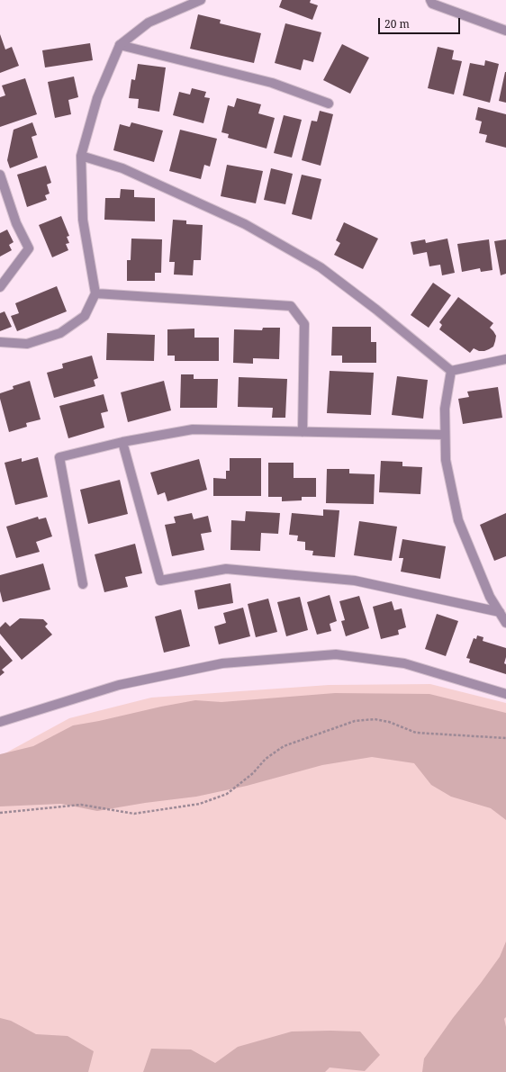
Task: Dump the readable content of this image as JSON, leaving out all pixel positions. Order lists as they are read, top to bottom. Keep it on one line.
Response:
{"scale_bar":"20 m"}
